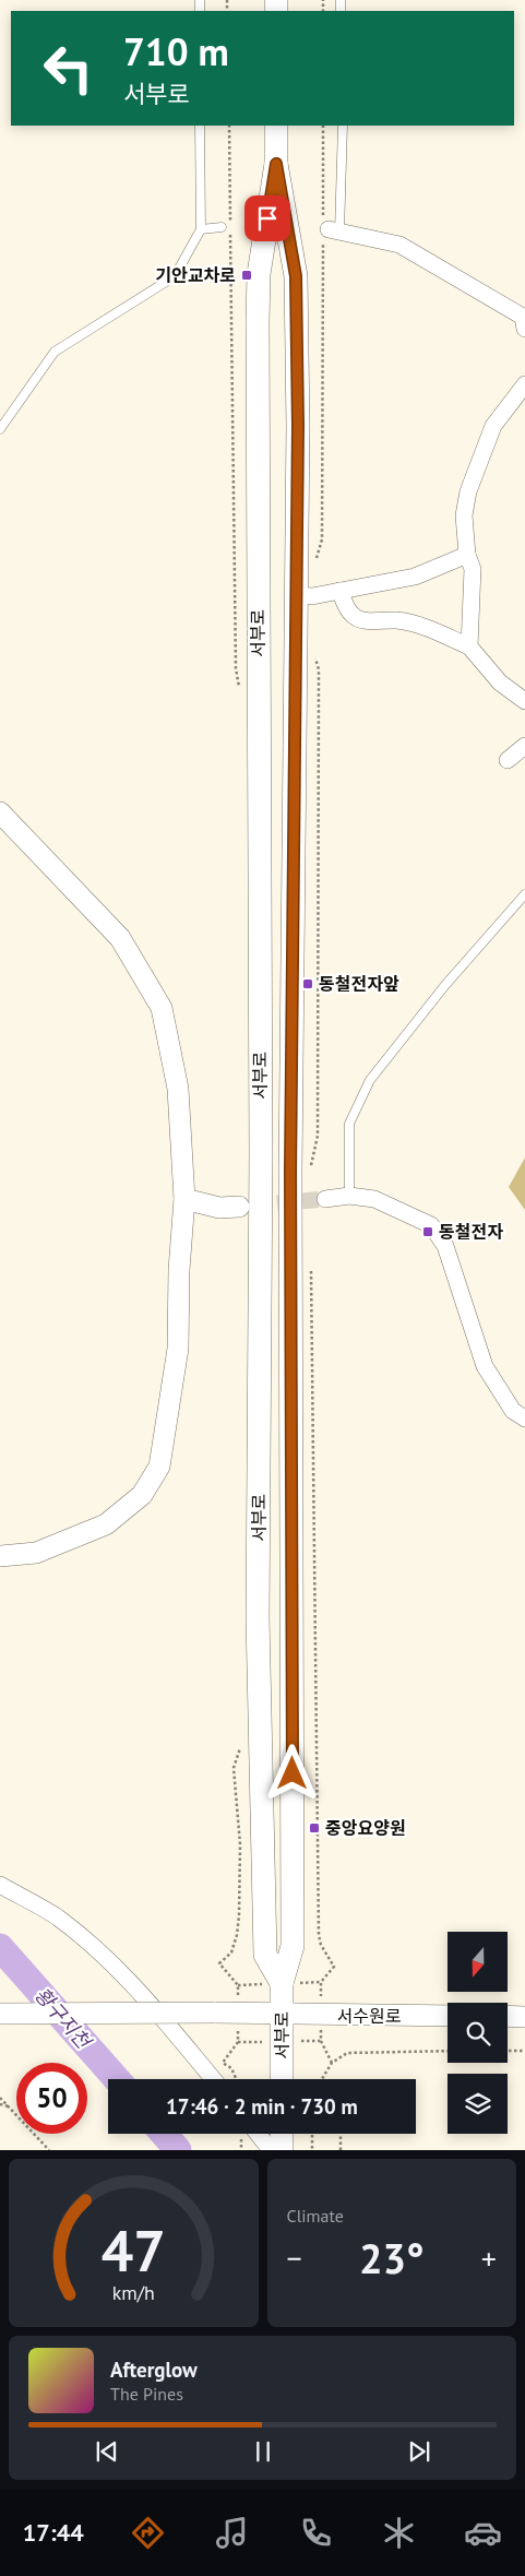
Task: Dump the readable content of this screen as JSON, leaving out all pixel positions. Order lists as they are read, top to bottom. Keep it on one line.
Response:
{"streets":{"main road":["서부로"],"street":["서수원로"]},"crossings":[["서부로","서수원로"]],"water":["황구지천"],"places":{"transit":["기안교차로","동철전자앞","동철전자","중앙요양원"]},"north":"bottom","page":{"turn":["710 m","서부로"],"limit":"50","trip":"17:46 · 2 min · 730 m","tile":"Climate","heat":["−","23°","+"],"song":["Afterglow","The Pines"],"tabs":"17:44","gauge":["47","km/h"]}}
